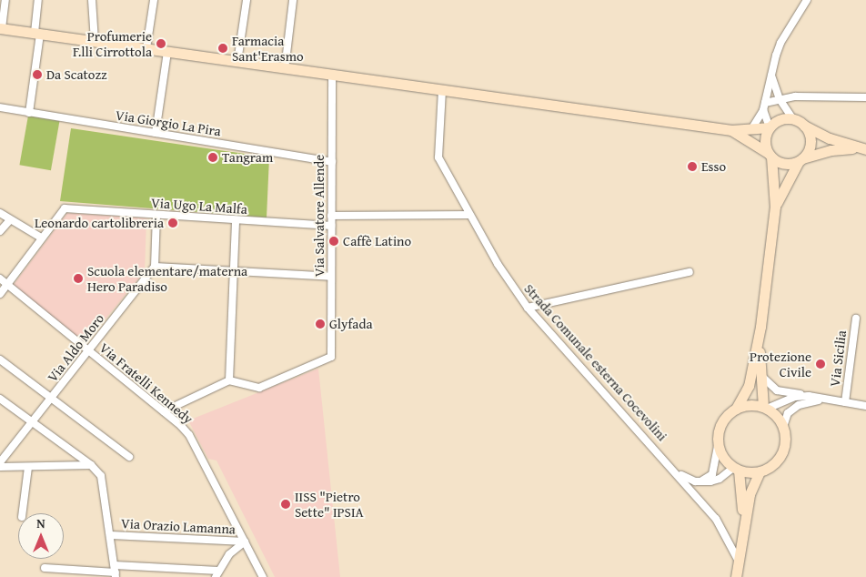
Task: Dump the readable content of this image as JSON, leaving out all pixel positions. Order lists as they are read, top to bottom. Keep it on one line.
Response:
{"streets":{"street":["Via Giorgio La Pira","Via Ugo La Malfa","Via Salvatore Allende","Via Aldo Moro","Via Sicilia","Strada Comunale esterna Cocevolini","Via Fratelli Kennedy","Via Orazio Lamanna"]},"crossings":[["Via Giorgio La Pira","Via Salvatore Allende"],["Via Ugo La Malfa","Via Salvatore Allende"],["Via Aldo Moro","Via Fratelli Kennedy"],["Via Fratelli Kennedy","Via Orazio Lamanna"]],"places":["Profumerie F.lli Cirrottola","Farmacia Sant'Erasmo","Da Scatozz","Tangram","Esso","Leonardo cartolibreria","Caffè Latino","Scuola elementare/materna Hero Paradiso","Glyfada","Protezione Civile","IISS \"Pietro Sette\" IPSIA"],"north":"top"}
